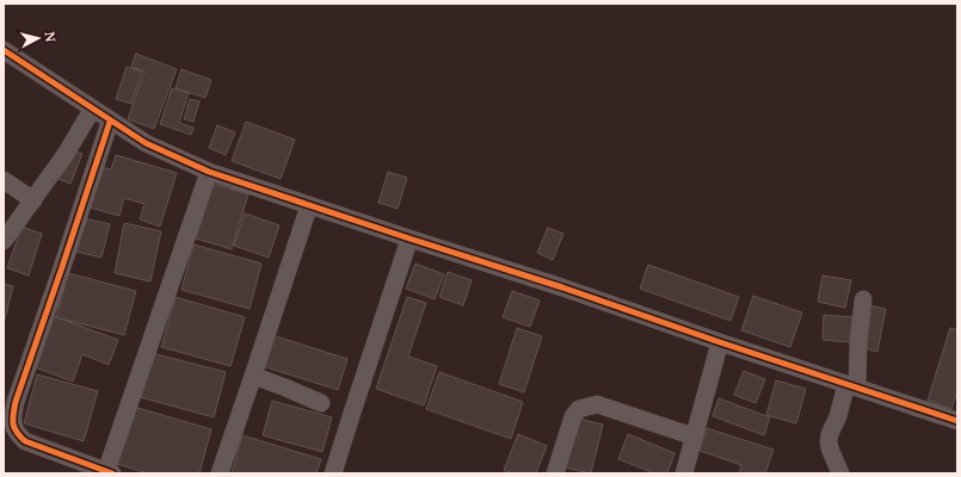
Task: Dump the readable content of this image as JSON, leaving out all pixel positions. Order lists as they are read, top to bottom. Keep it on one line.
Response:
{"north":"right"}
